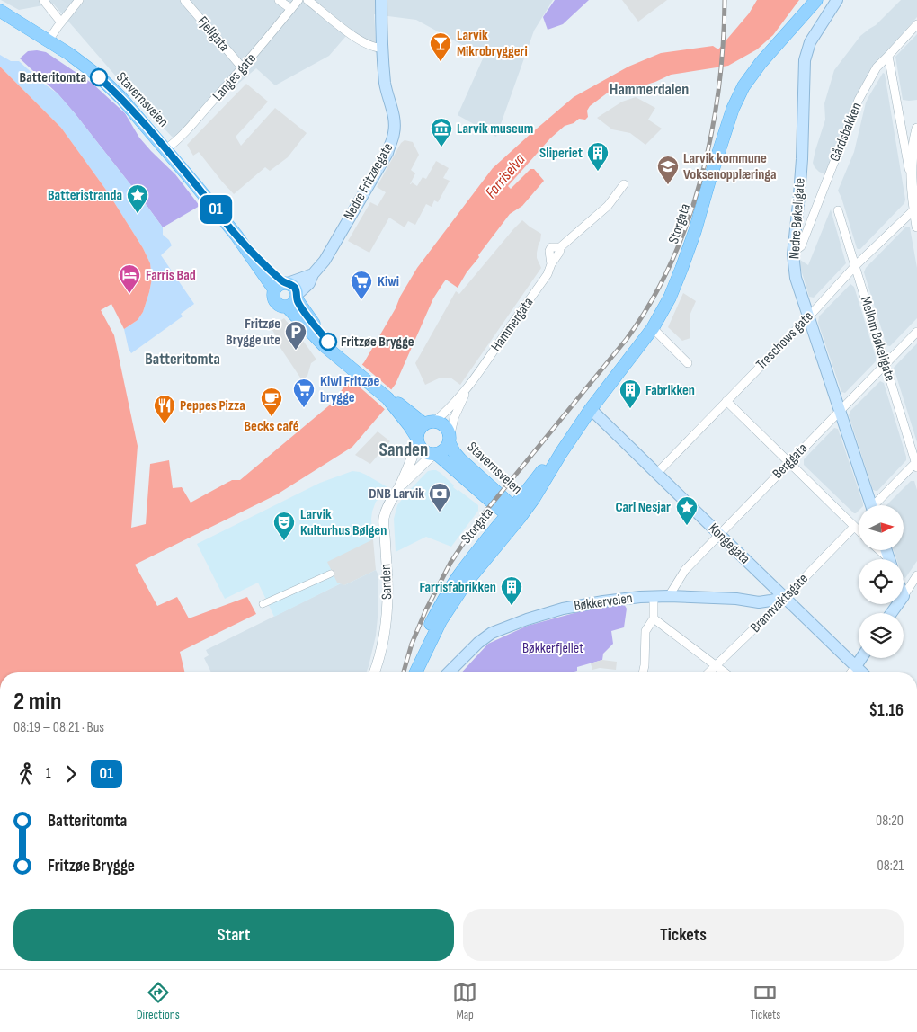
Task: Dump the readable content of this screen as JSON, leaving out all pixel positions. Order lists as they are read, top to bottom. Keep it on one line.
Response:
{"streets":{"main road":["Stavernsveien","Nedre Fritzøegate","Nedre Bøkeligate","Storgata","Kongegata","Bøkkerveien"],"street":["Fjellgata","Langes gate","Gårdsbakken","Hammergata","Mellom Bøkeligate","Treschows gate","Berggata","Sanden","Brannvaktsgate"]},"crossings":[["Fjellgata","Langes gate"],["Langes gate","Stavernsveien"],["Stavernsveien","Nedre Fritzøegate"],["Stavernsveien","Storgata"],["Stavernsveien","Hammergata"],["Stavernsveien","Sanden"],["Gårdsbakken","Nedre Bøkeligate"],["Nedre Bøkeligate","Treschows gate"],["Nedre Bøkeligate","Berggata"],["Storgata","Kongegata"],["Hammergata","Sanden"],["Mellom Bøkeligate","Treschows gate"],["Mellom Bøkeligate","Berggata"],["Treschows gate","Kongegata"],["Berggata","Kongegata"],["Berggata","Bøkkerveien"],["Kongegata","Bøkkerveien"],["Kongegata","Brannvaktsgate"],["Bøkkerveien","Brannvaktsgate"]],"districts":["Hammerdalen","Batteritomta","Sanden"],"water":["Farriselva"],"parks":["Bøkkerfjellet"],"places":{"bar":["Larvik Mikrobryggeri"],"other":["Batteritomta","Fritzøe Brygge"],"museum":["Larvik museum"],"building":["Sliperiet","Fabrikken","Farrisfabrikken"],"school or university":["Larvik kommune Voksenopplæringa"],"place":["Batteristranda","Carl Nesjar"],"hotel":["Farris Bad"],"supermarket":["Kiwi","Kiwi Fritzøe brygge"],"parking":["Fritzøe Brygge ute"],"cafe":["Becks café"],"restaurant":["Peppes Pizza"],"bank":["DNB Larvik"],"theatre":["Larvik Kulturhus Bølgen"]},"lines":["bus line 01"],"north":"right","page":{"on_map":"01","heading":["2 min","08:19 – 08:21 · Bus","$1.16"],"legs":["1","01"],"list":[{"name":"Batteritomta","value":"08:20"},{"name":"Fritzøe Brygge","value":"08:21"}],"buttons":["Start","Tickets"],"tabs":["Directions","Map","Tickets"]}}
